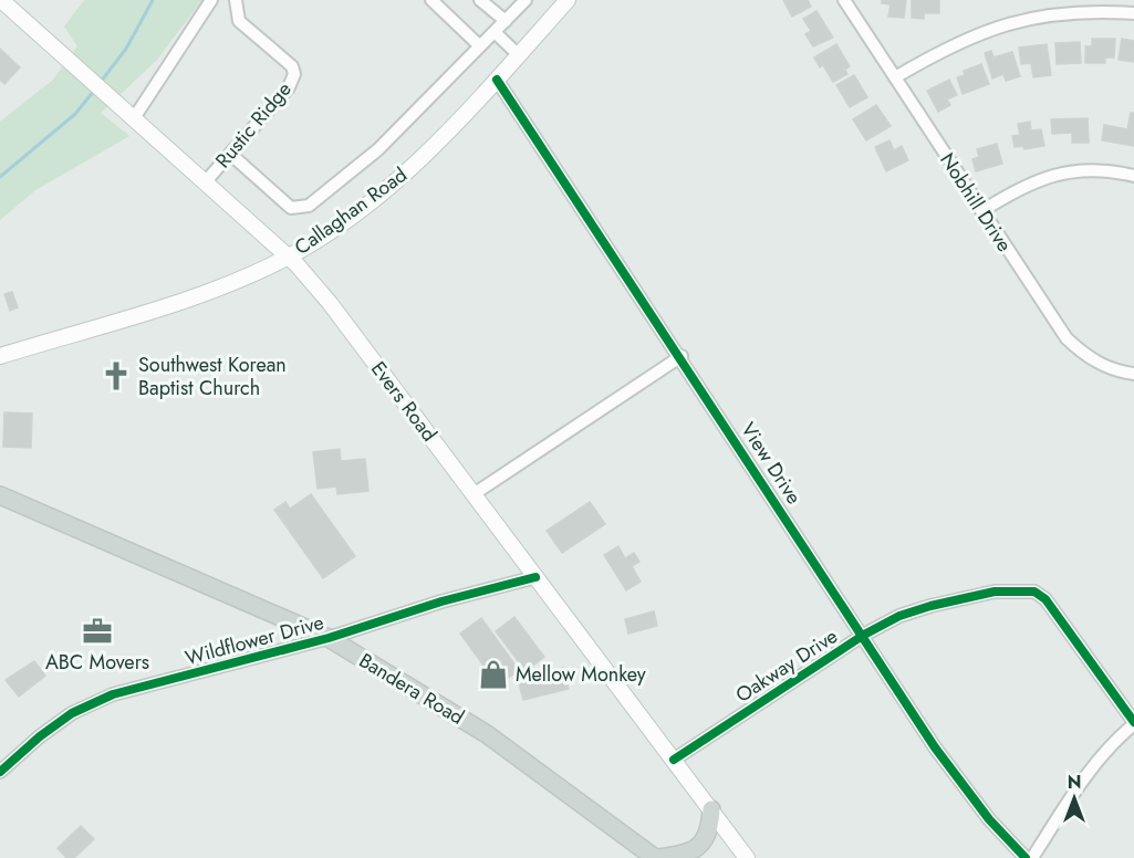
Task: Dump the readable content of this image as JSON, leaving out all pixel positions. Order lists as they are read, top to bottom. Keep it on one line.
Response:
{"streets":{"main road":["Callaghan Road","Evers Road","Bandera Road"],"street":["Rustic Ridge","Nobhill Drive","View Drive","Wildflower Drive","Oakway Drive"]},"crossings":[["Rustic Ridge","Callaghan Road"],["Rustic Ridge","Evers Road"],["Callaghan Road","Evers Road"],["Callaghan Road","View Drive"],["Evers Road","Wildflower Drive"],["Evers Road","Oakway Drive"],["View Drive","Oakway Drive"],["Wildflower Drive","Bandera Road"]],"places":{"church":["Southwest Korean Baptist Church"],"office":["ABC Movers"],"shop":["Mellow Monkey"]},"north":"top"}
